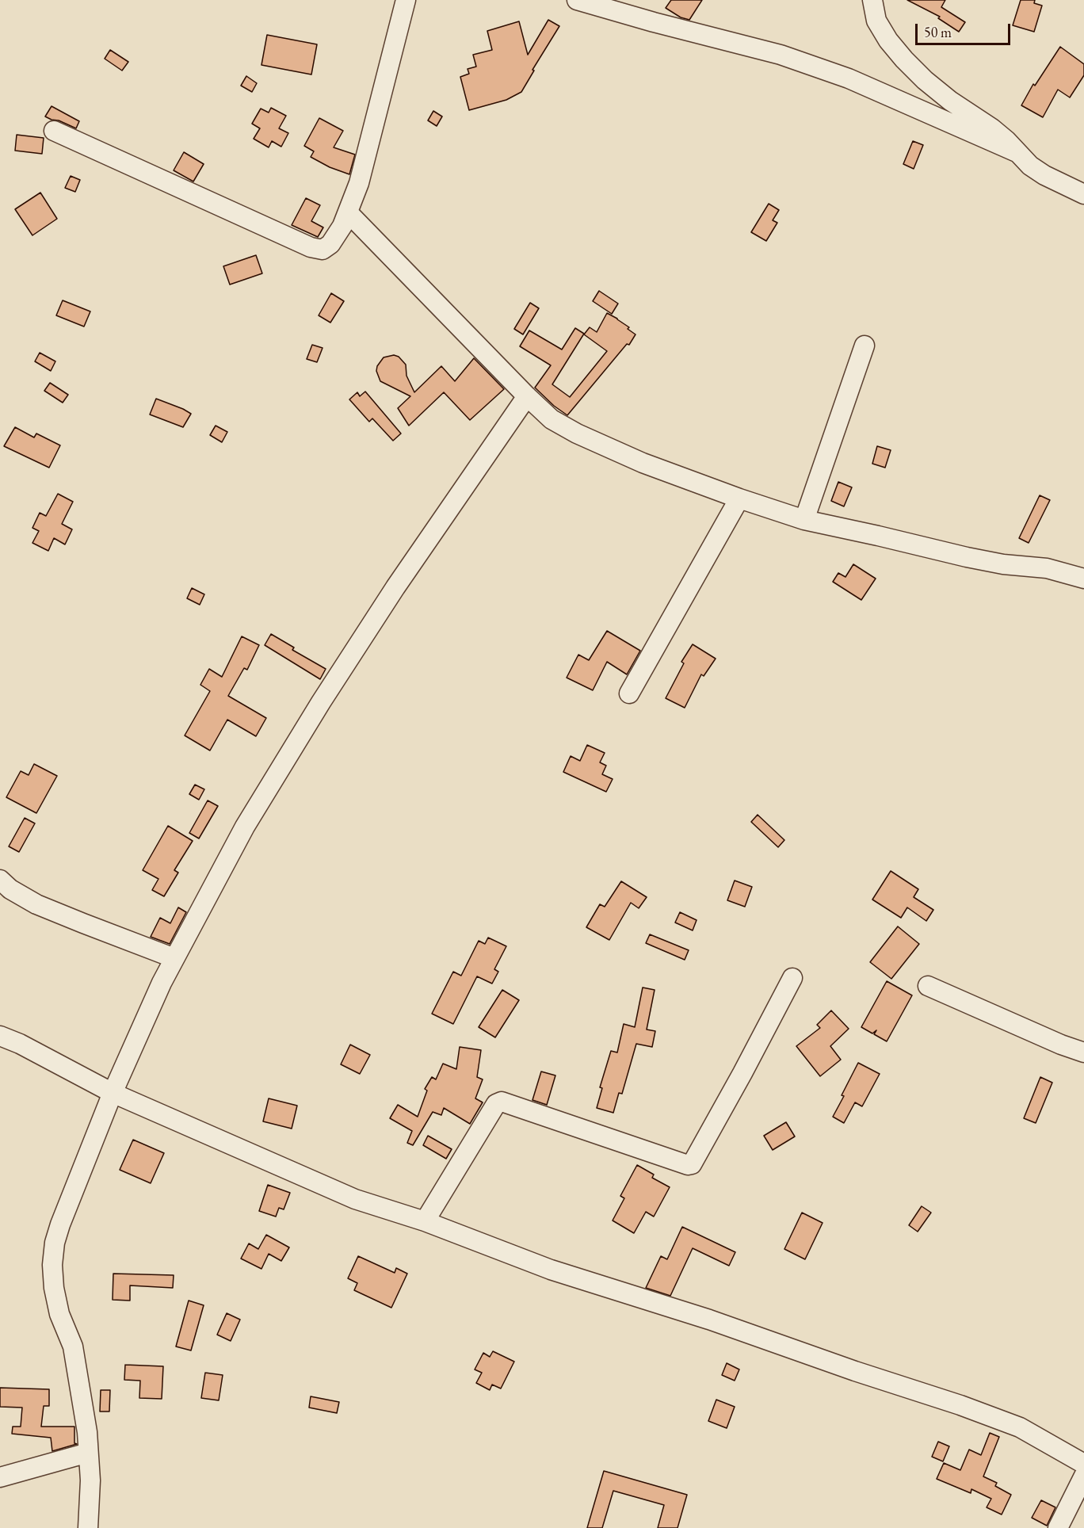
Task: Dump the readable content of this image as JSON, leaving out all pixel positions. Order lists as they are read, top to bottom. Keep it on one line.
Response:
{"scale_bar":"50 m"}
